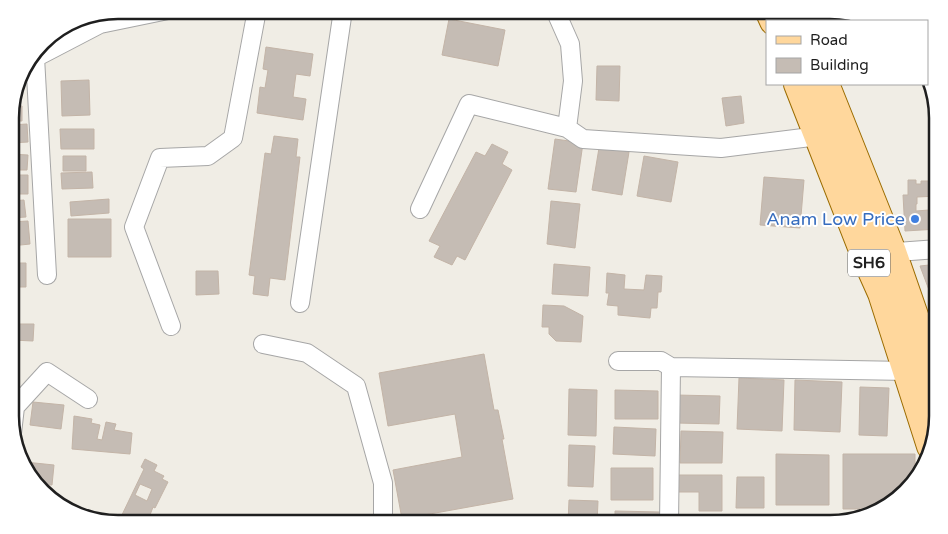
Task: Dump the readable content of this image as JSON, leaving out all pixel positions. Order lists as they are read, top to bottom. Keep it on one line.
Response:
{"streets":{"main road":["SH6"]},"places":["Anam Low Price"],"legend":["Road","Building"]}
